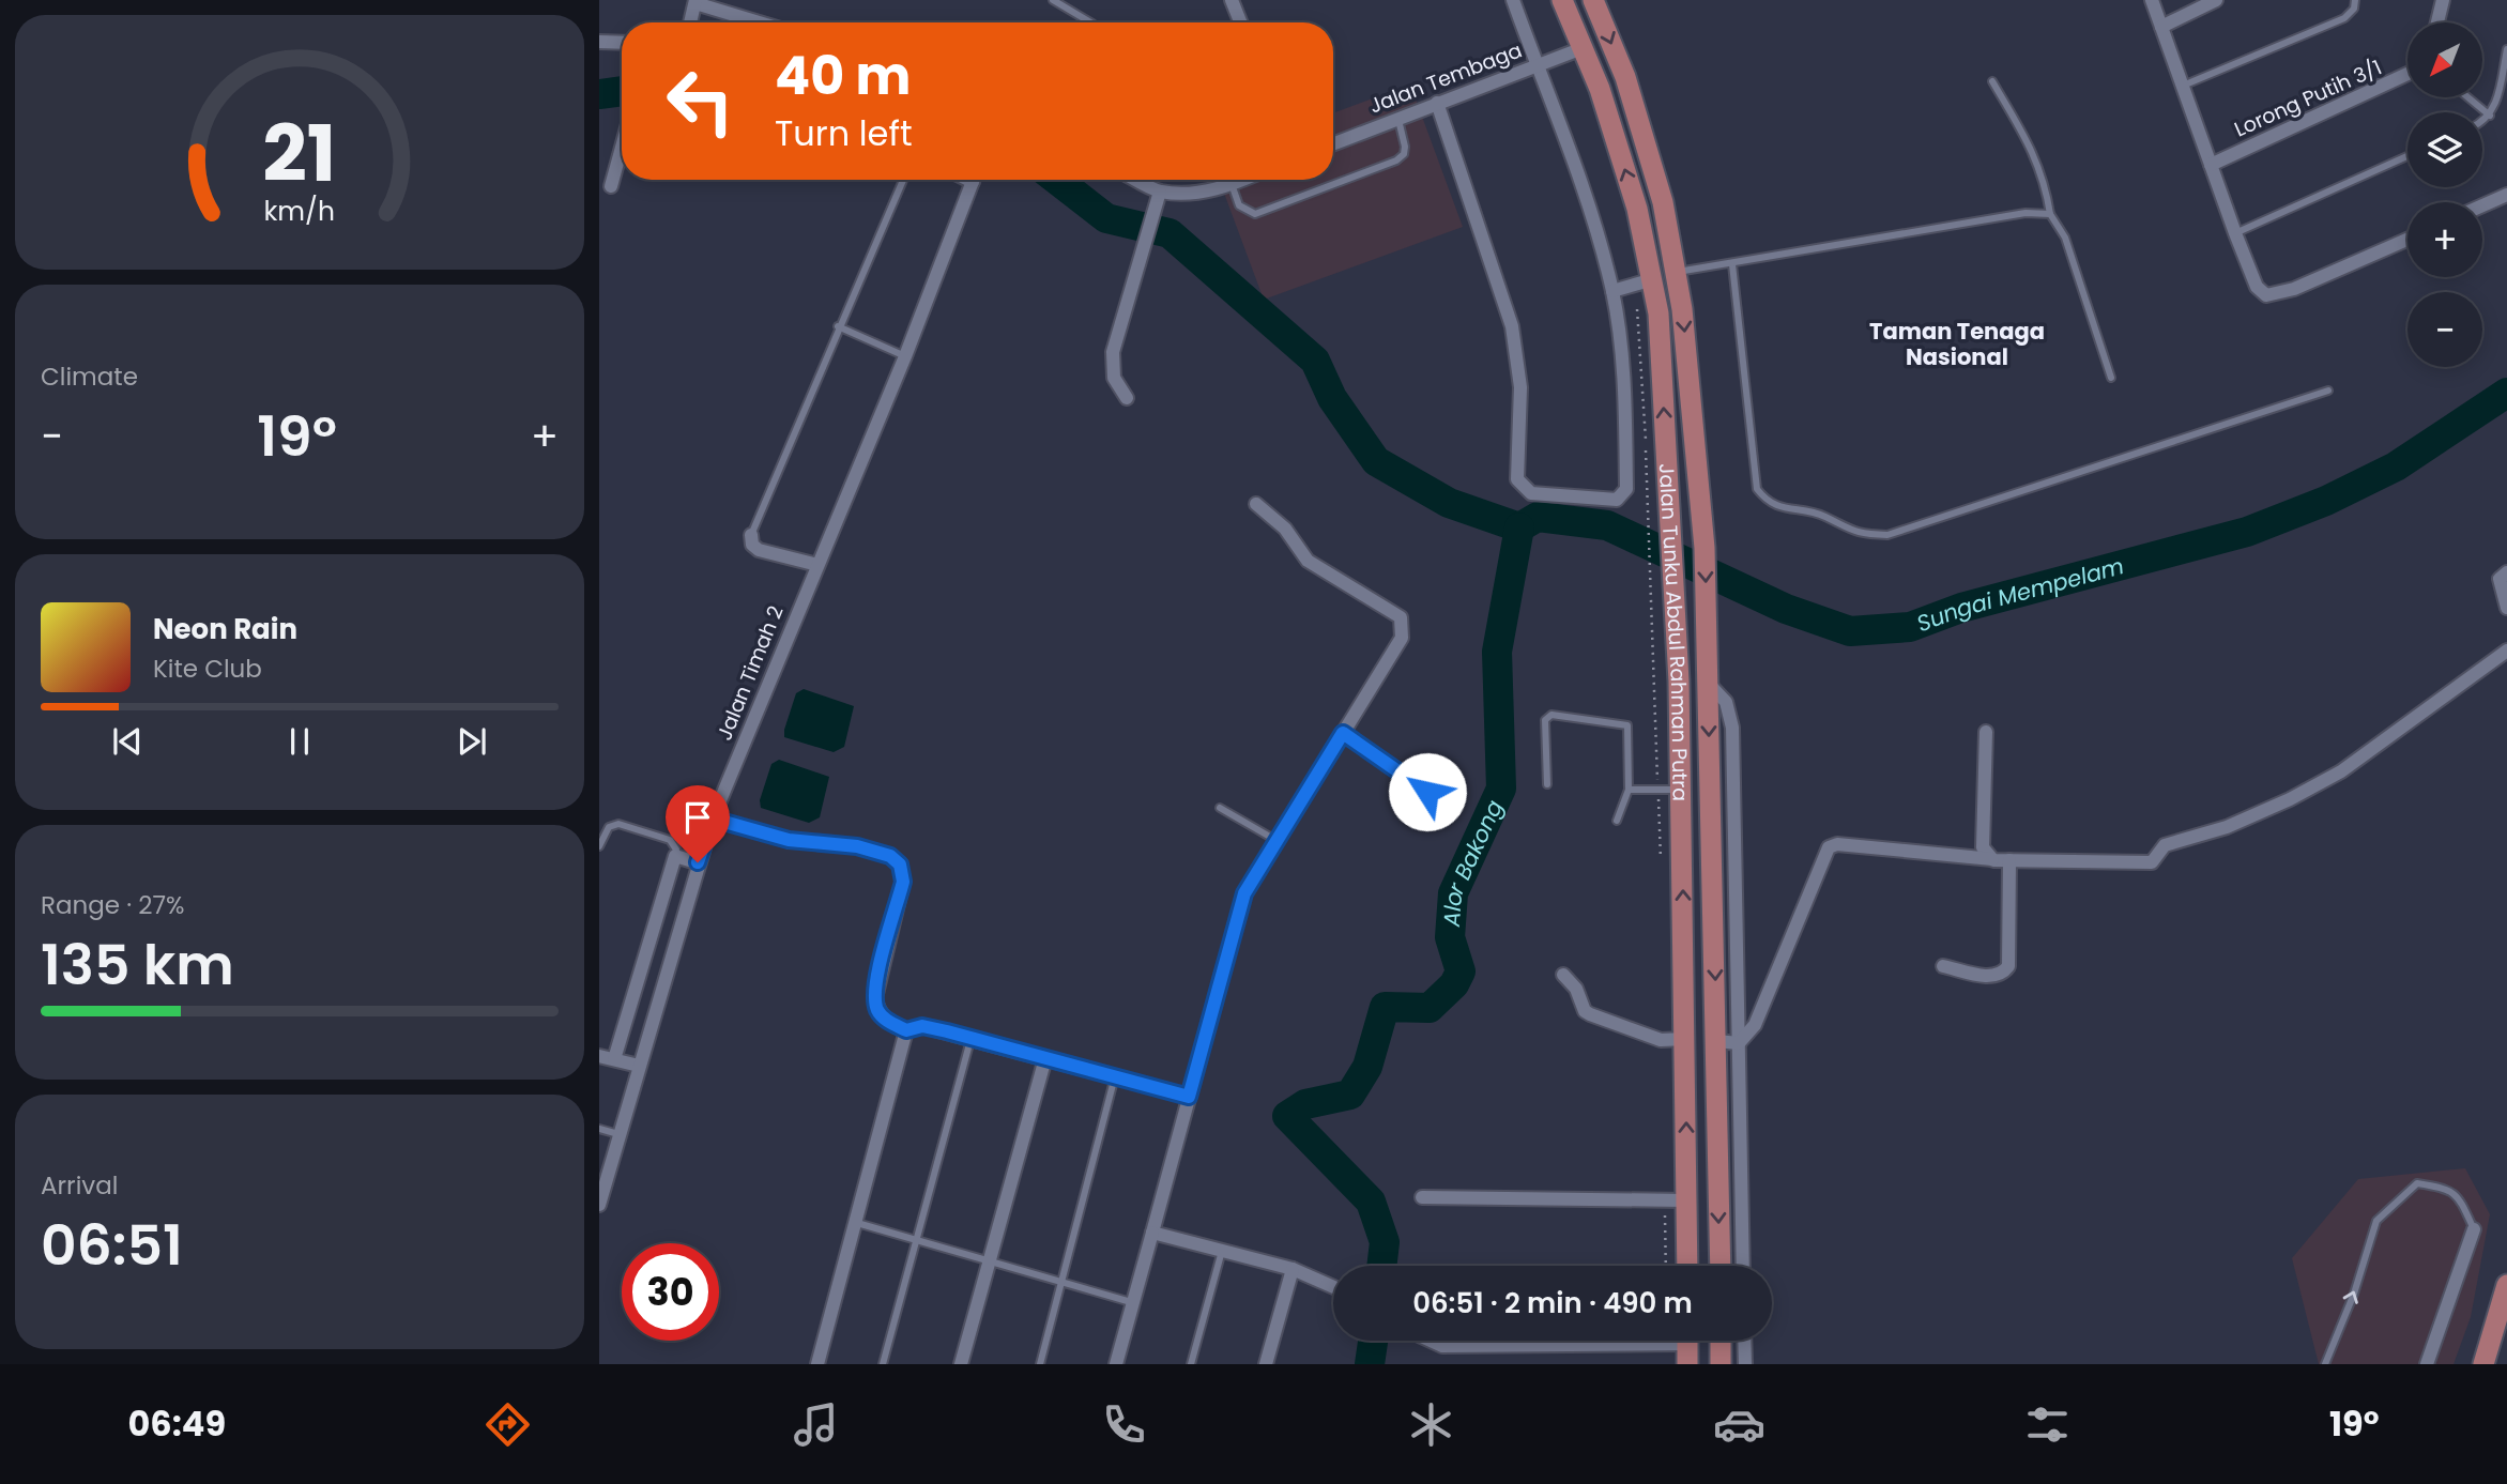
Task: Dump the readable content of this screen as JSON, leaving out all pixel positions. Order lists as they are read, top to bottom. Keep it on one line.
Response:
{"streets":{"main road":["Jalan Tunku Abdul Rahman Putra"],"street":["Jalan Tembaga","Lorong Putih 3/1","Jalan Timah 2"]},"crossings":[["Jalan Tembaga","Jalan Tunku Abdul Rahman Putra"]],"districts":["Taman Tenaga Nasional"],"water":["Sungai Mempelam","Alor Bakong"],"north":"bottom left","page":{"map_buttons":["+","−"],"turn":["40 m","Turn left"],"tile":["Climate",["Range · 27%","135 km"],["Arrival","06:51"]],"heat":["−","19°","+"],"song":["Neon Rain","Kite Club"],"limit":"30","trip":"06:51 · 2 min · 490 m","tabs":["06:49","19°"],"gauge":["21","km/h"]}}
